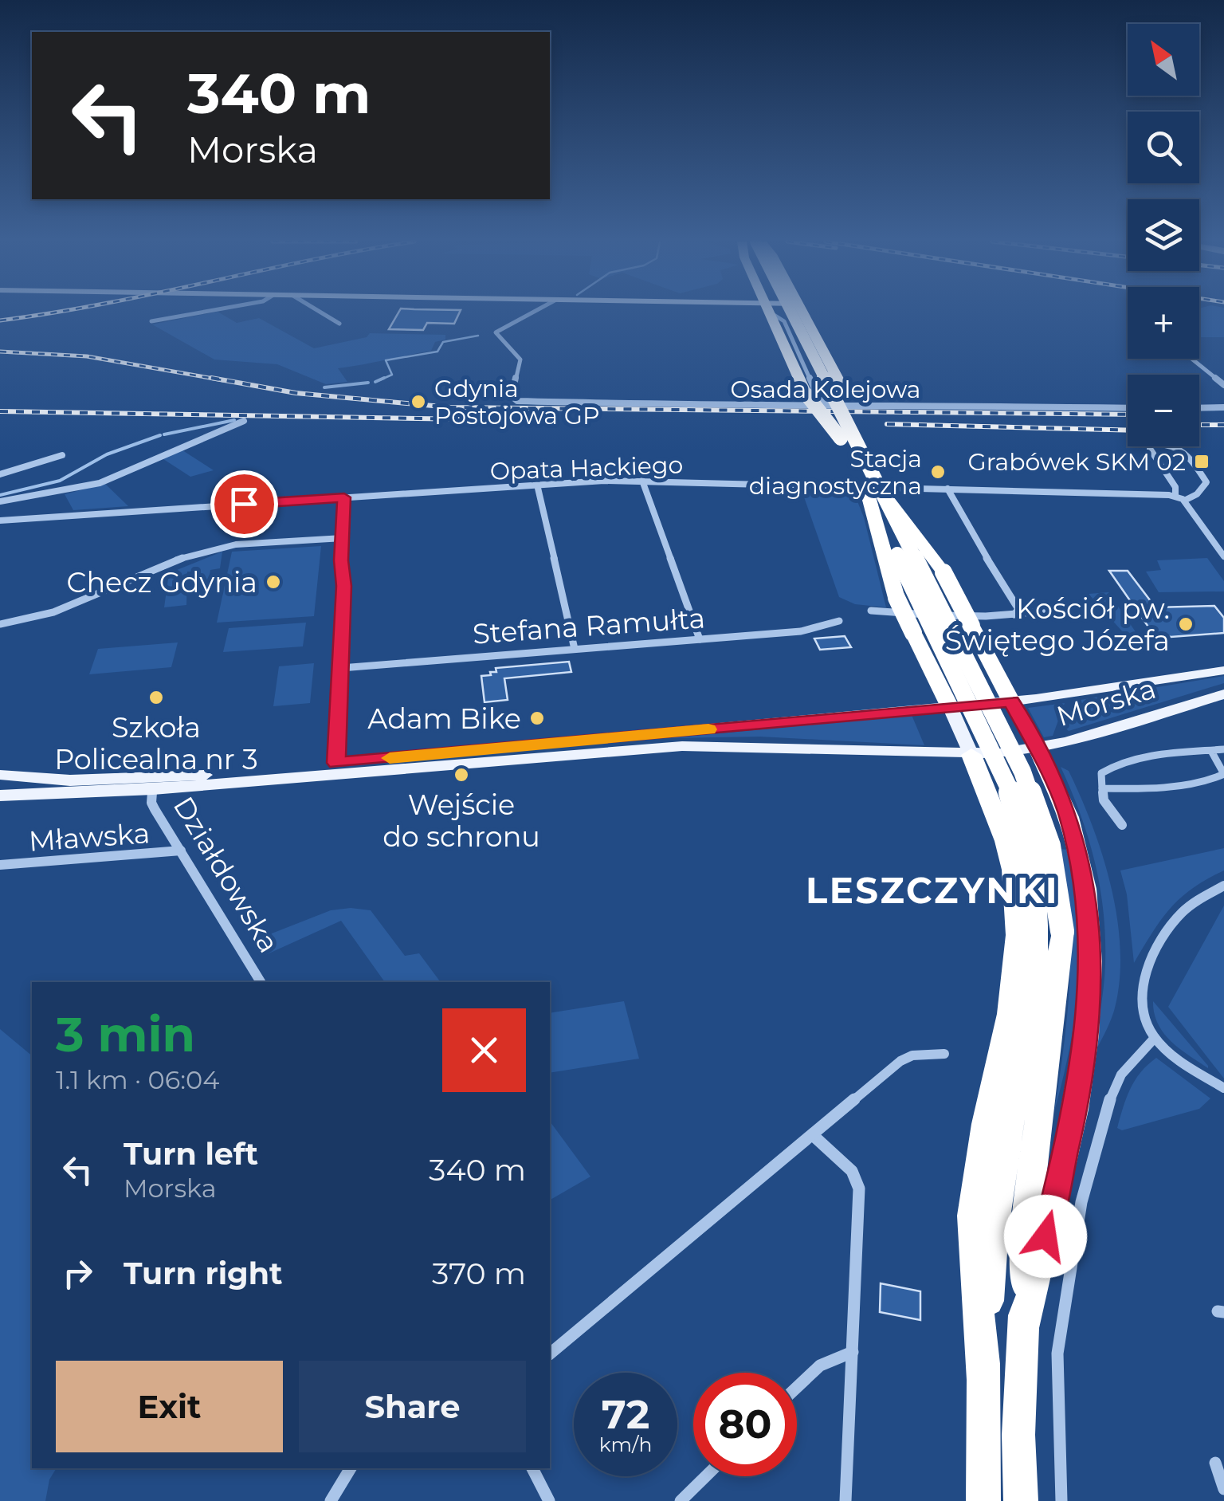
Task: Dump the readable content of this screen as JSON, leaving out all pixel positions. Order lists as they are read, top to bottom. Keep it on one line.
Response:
{"streets":{"main road":["Morska"],"street":["Osada Kolejowa","Opata Hackiego","Stefana Ramułta","Mławska","Działdowska"]},"crossings":[["Morska","Działdowska"],["Mławska","Działdowska"]],"districts":["LESZCZYNKI"],"places":{"other":["Gdynia Postojowa GP","Stacja diagnostyczna","Checz Gdynia","Kościół pw. Świętego Józefa","Szkoła Policealna nr 3","Adam Bike","Wejście do schronu"],"transit":["Grabówek SKM 02"]},"north":"top left","page":{"map_buttons":["+","−"],"turn":["340 m","Morska"],"heading":["3 min","1.1 km · 06:04"],"list":[{"name":"Turn left","note":"Morska","value":"340 m"},{"name":"Turn right","value":"370 m"}],"buttons":["Exit","Share"],"speed":"72 km/h","limit":"80"}}
